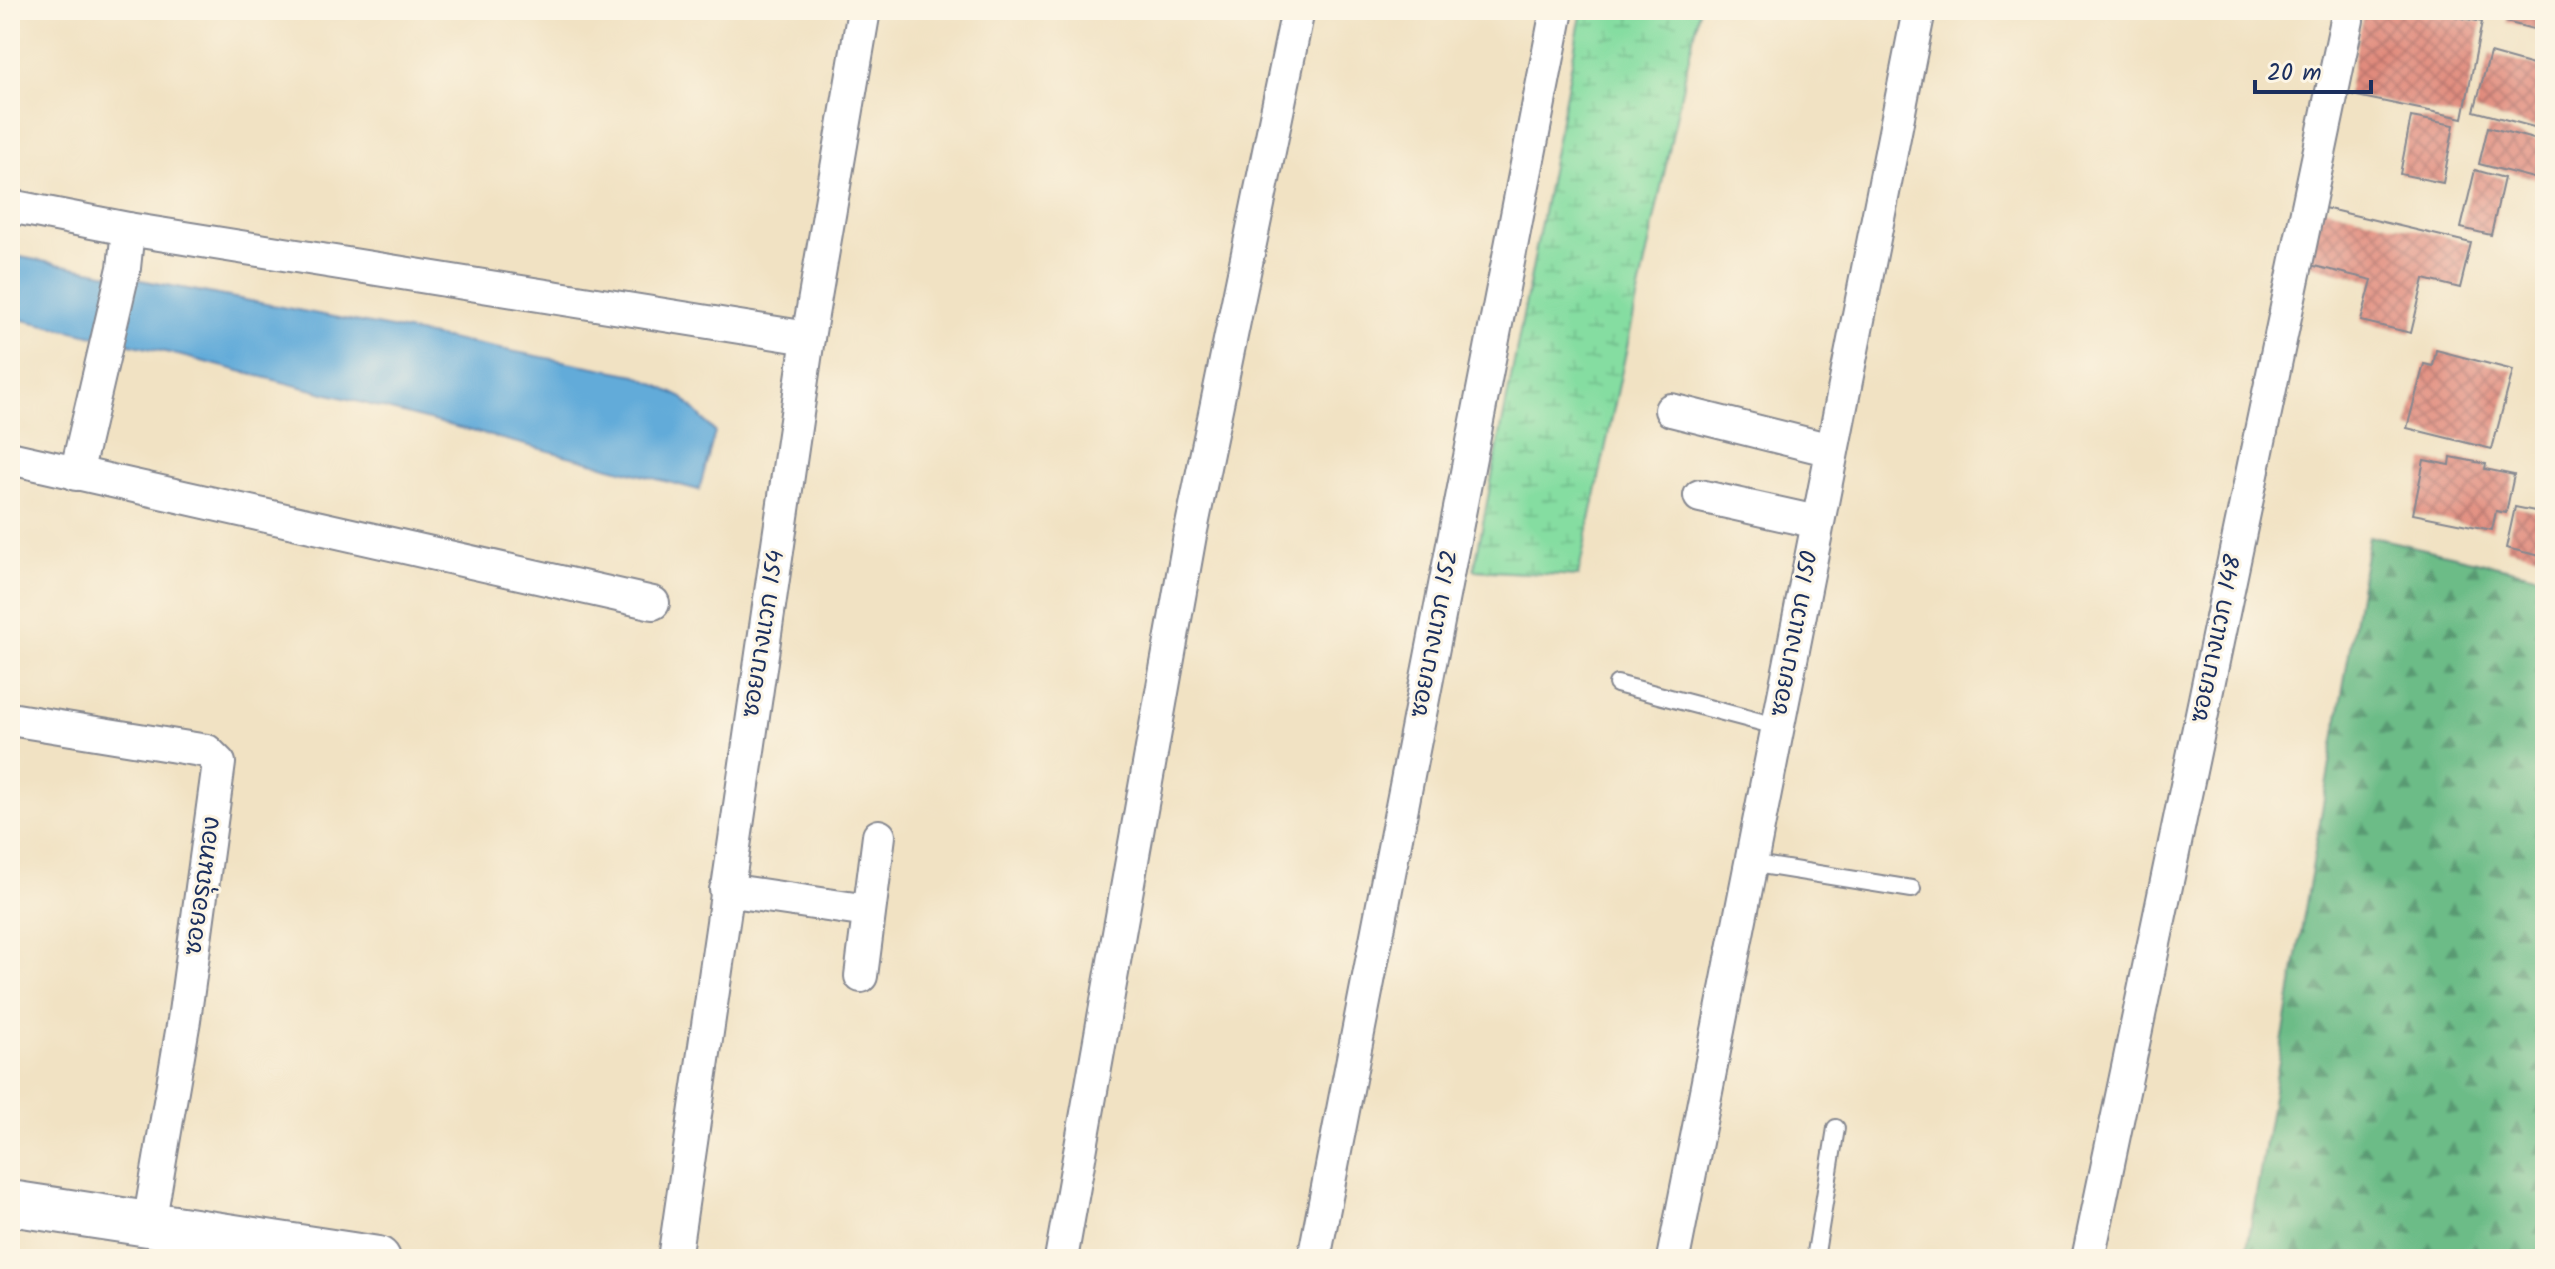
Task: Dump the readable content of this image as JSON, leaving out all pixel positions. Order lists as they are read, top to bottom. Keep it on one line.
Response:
{"streets":{"street":["ซอยบางแวก 154","ซอยบางแวก 152","ซอยบางแวก 150","ซอยบางแวก 148","ซอยอรุณทอง"]},"scale_bar":"20 m"}
